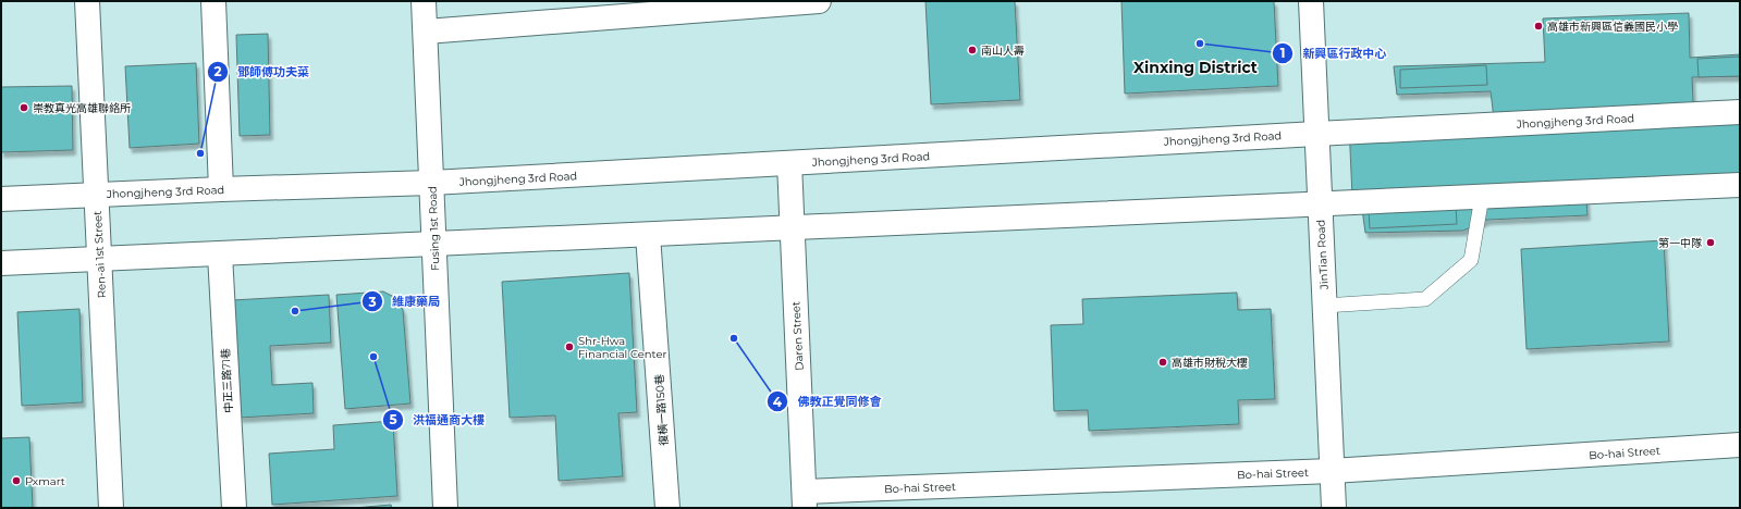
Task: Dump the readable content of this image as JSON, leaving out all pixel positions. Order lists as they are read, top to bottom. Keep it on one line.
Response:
{"streets":{"street":["Jhongjheng 3rd Road","Fusing 1st Road","Ren-ai 1st Street","JinTian Road","Daren Street","中正三路71巷","復橫一路150巷","Bo-hai Street"]},"crossings":[["Jhongjheng 3rd Road","Fusing 1st Road"],["Jhongjheng 3rd Road","Ren-ai 1st Street"],["Jhongjheng 3rd Road","JinTian Road"],["Jhongjheng 3rd Road","Daren Street"],["JinTian Road","Bo-hai Street"],["Daren Street","Bo-hai Street"]],"districts":["Xinxing District"],"places":["高雄市新興區信義國民小學","新興區行政中心","南山人壽","崇教真光高雄聯絡所","鄧師傅功夫菜","第一中隊","維康藥局","佛教正覺同修會","Shr-Hwa Financial Center","洪福通商大樓","高雄市財稅大樓","Pxmart"]}
